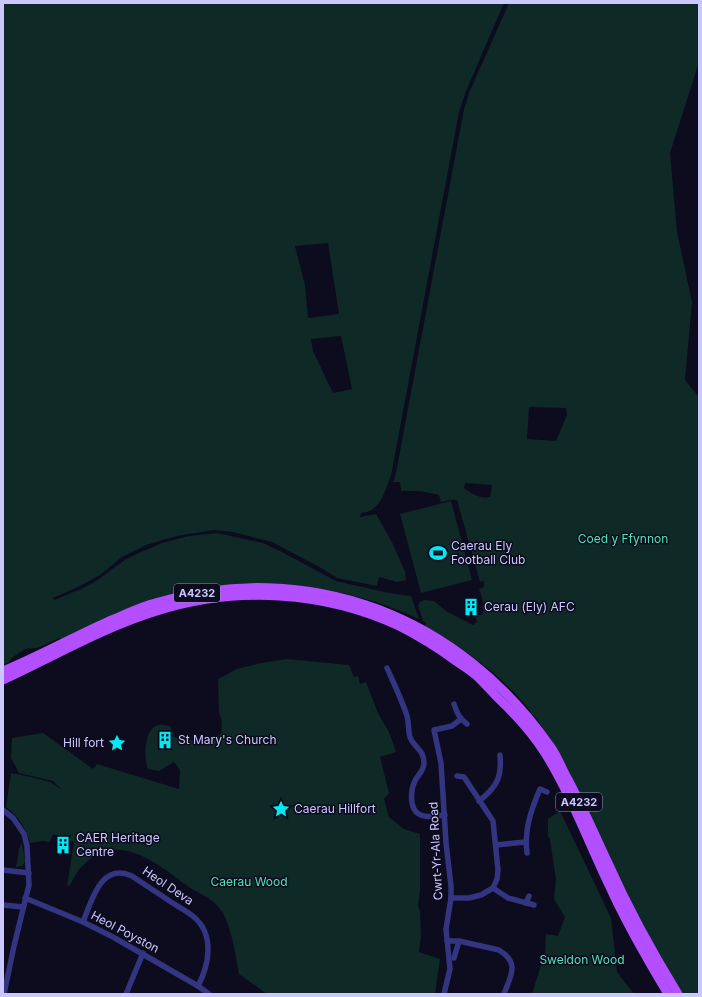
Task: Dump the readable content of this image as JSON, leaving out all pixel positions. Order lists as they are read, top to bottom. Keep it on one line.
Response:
{"streets":{"main road":["A4232"],"street":["Cwrt-Yr-Ala Road","Heol Deva","Heol Poyston"]},"crossings":[["Heol Deva","Heol Poyston"]],"parks":["Coed y Ffynnon","Caerau Wood","Sweldon Wood"],"places":{"sports":["Caerau Ely Football Club"],"building":["Cerau (Ely) AFC","St Mary's Church","CAER Heritage Centre"],"place":["Hill fort","Caerau Hillfort"]}}
